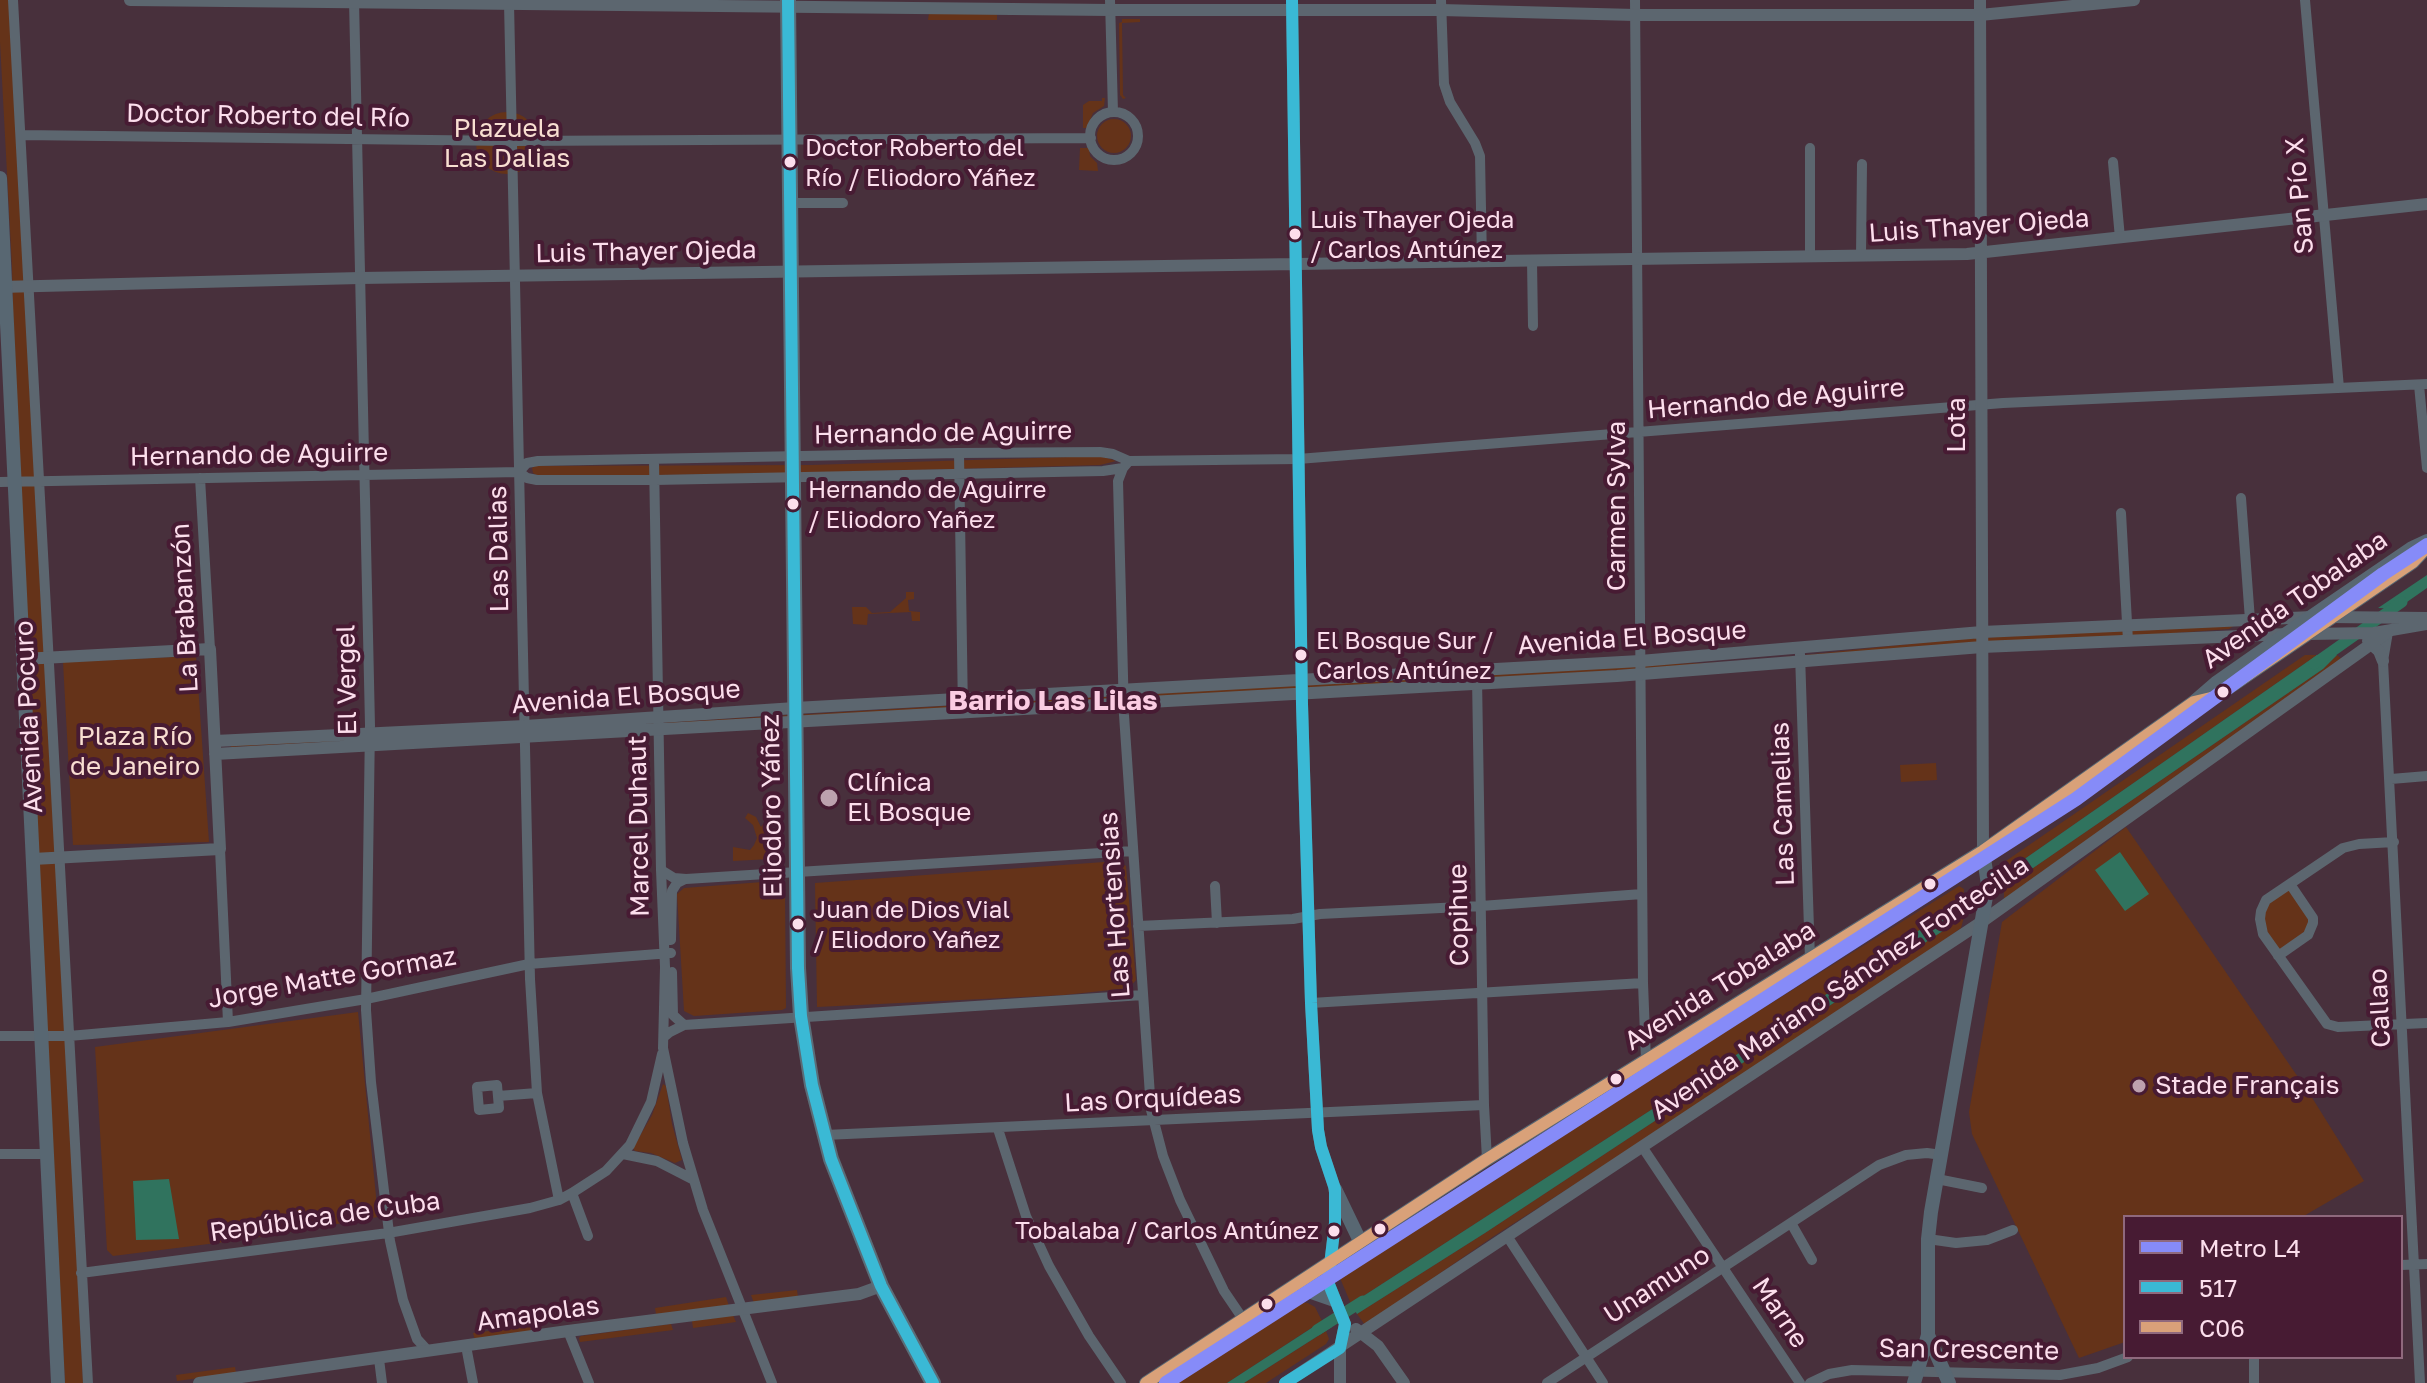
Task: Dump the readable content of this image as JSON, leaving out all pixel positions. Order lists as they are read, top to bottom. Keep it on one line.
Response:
{"streets":{"main road":["Lota","Avenida Tobalaba","Avenida Pocuro","Eliodoro Yáñez"],"street":["Doctor Roberto del Río","San Pío X","Luis Thayer Ojeda","Hernando de Aguirre","Carmen Sylva","Las Dalias","La Brabanzón","Avenida El Bosque","El Vergel","Las Camelias","Marcel Duhaut","Las Hortensias","Copihue","Jorge Matte Gormaz","Avenida Mariano Sánchez Fontecilla","Callao","Las Orquídeas","República de Cuba","Unamuno","Marne","Amapolas","San Crescente"]},"crossings":[["Doctor Roberto del Río","Las Dalias"],["Doctor Roberto del Río","El Vergel"],["Doctor Roberto del Río","Avenida Pocuro"],["Doctor Roberto del Río","Eliodoro Yáñez"],["San Pío X","Luis Thayer Ojeda"],["San Pío X","Hernando de Aguirre"],["Luis Thayer Ojeda","Lota"],["Luis Thayer Ojeda","Carmen Sylva"],["Luis Thayer Ojeda","Las Dalias"],["Luis Thayer Ojeda","El Vergel"],["Luis Thayer Ojeda","Avenida Pocuro"],["Luis Thayer Ojeda","Eliodoro Yáñez"],["Hernando de Aguirre","Lota"],["Hernando de Aguirre","Carmen Sylva"],["Hernando de Aguirre","Las Dalias"],["Hernando de Aguirre","La Brabanzón"],["Hernando de Aguirre","El Vergel"],["Hernando de Aguirre","Avenida Pocuro"],["Hernando de Aguirre","Eliodoro Yáñez"],["Hernando de Aguirre","Marcel Duhaut"],["Hernando de Aguirre","Las Hortensias"],["Lota","Avenida Tobalaba"],["Lota","Avenida El Bosque"],["Lota","Avenida Mariano Sánchez Fontecilla"],["Lota","Unamuno"],["Carmen Sylva","Avenida Tobalaba"],["Carmen Sylva","Avenida El Bosque"],["Las Dalias","Avenida El Bosque"],["Las Dalias","Jorge Matte Gormaz"],["Las Dalias","República de Cuba"],["Avenida Tobalaba","Avenida El Bosque"],["Avenida Tobalaba","Las Camelias"],["Avenida Tobalaba","Las Hortensias"],["Avenida Tobalaba","Copihue"],["La Brabanzón","Avenida El Bosque"],["La Brabanzón","Jorge Matte Gormaz"],["Avenida El Bosque","El Vergel"],["Avenida El Bosque","Las Camelias"],["Avenida El Bosque","Eliodoro Yáñez"],["Avenida El Bosque","Marcel Duhaut"],["Avenida El Bosque","Las Hortensias"],["Avenida El Bosque","Copihue"],["Avenida El Bosque","Avenida Mariano Sánchez Fontecilla"],["Avenida El Bosque","Callao"],["El Vergel","Jorge Matte Gormaz"],["El Vergel","República de Cuba"],["El Vergel","Amapolas"],["Avenida Pocuro","Jorge Matte Gormaz"],["Avenida Pocuro","República de Cuba"],["Eliodoro Yáñez","Las Orquídeas"],["Eliodoro Yáñez","Amapolas"],["Marcel Duhaut","Jorge Matte Gormaz"],["Marcel Duhaut","República de Cuba"],["Marcel Duhaut","Amapolas"],["Las Hortensias","Las Orquídeas"],["Copihue","Las Orquídeas"],["Avenida Mariano Sánchez Fontecilla","Marne"],["Unamuno","Marne"]],"districts":["Barrio Las Lilas"],"parks":["Plazuela Las Dalias","Plaza Río de Janeiro"],"places":["Doctor Roberto del Río / Eliodoro Yáñez","Luis Thayer Ojeda / Carlos Antúnez","Hernando de Aguirre / Eliodoro Yañez","El Bosque Sur / Carlos Antúnez","Clínica El Bosque","Juan de Dios Vial / Eliodoro Yañez","Stade Français","Tobalaba / Carlos Antúnez"],"lines":["transit line 517","metro line L4","transit line C06"],"legend":["Metro L4","517","C06"]}
